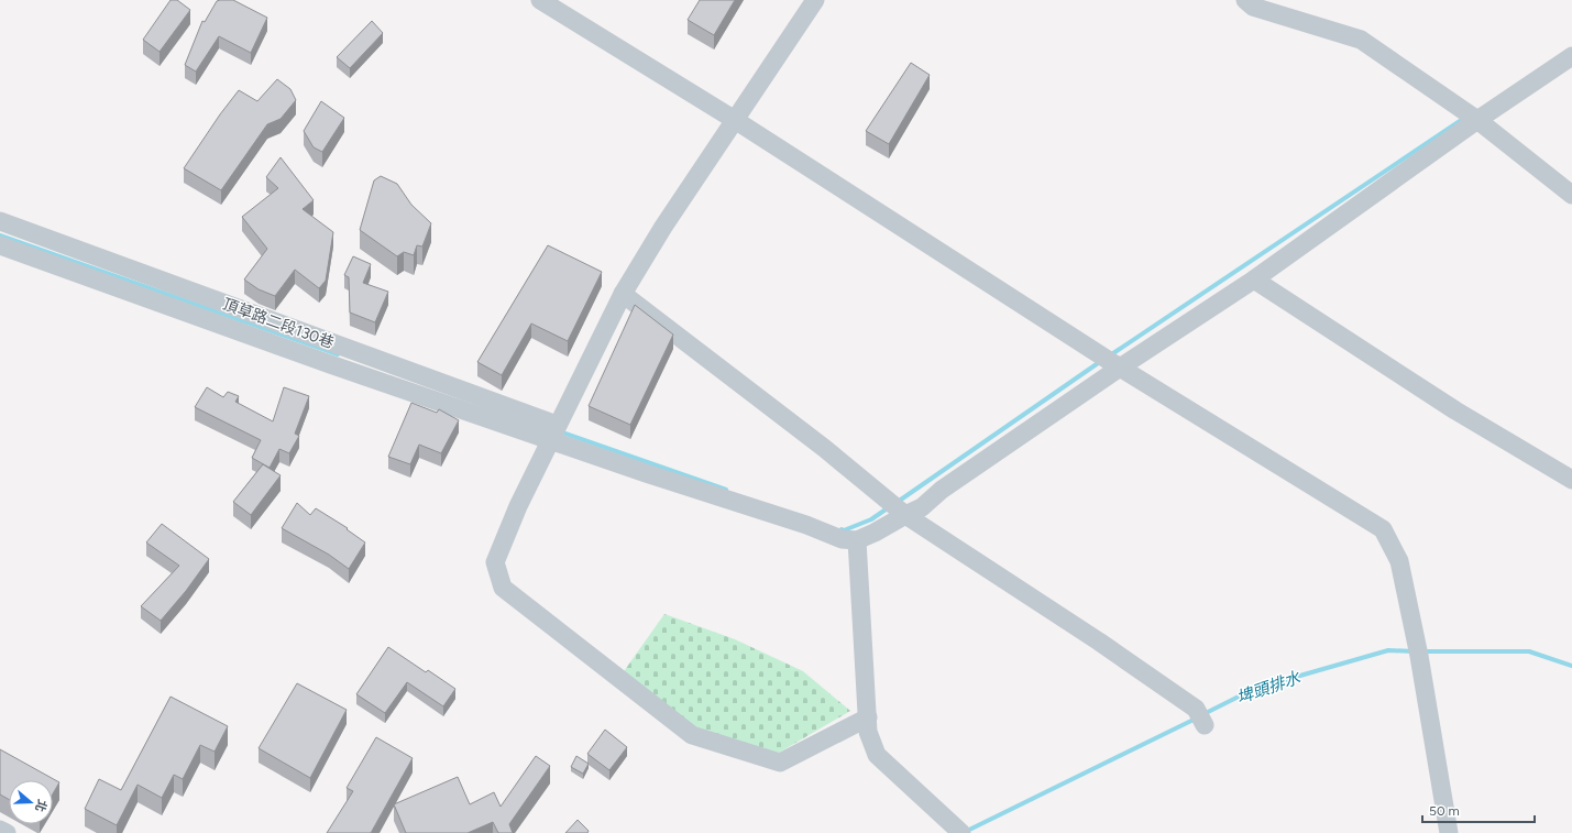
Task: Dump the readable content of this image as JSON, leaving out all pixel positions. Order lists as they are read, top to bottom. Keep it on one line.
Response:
{"streets":{"street":["頂草路二段130巷"]},"water":["埤頭排水"],"scale_bar":"50 m","north":"right"}
